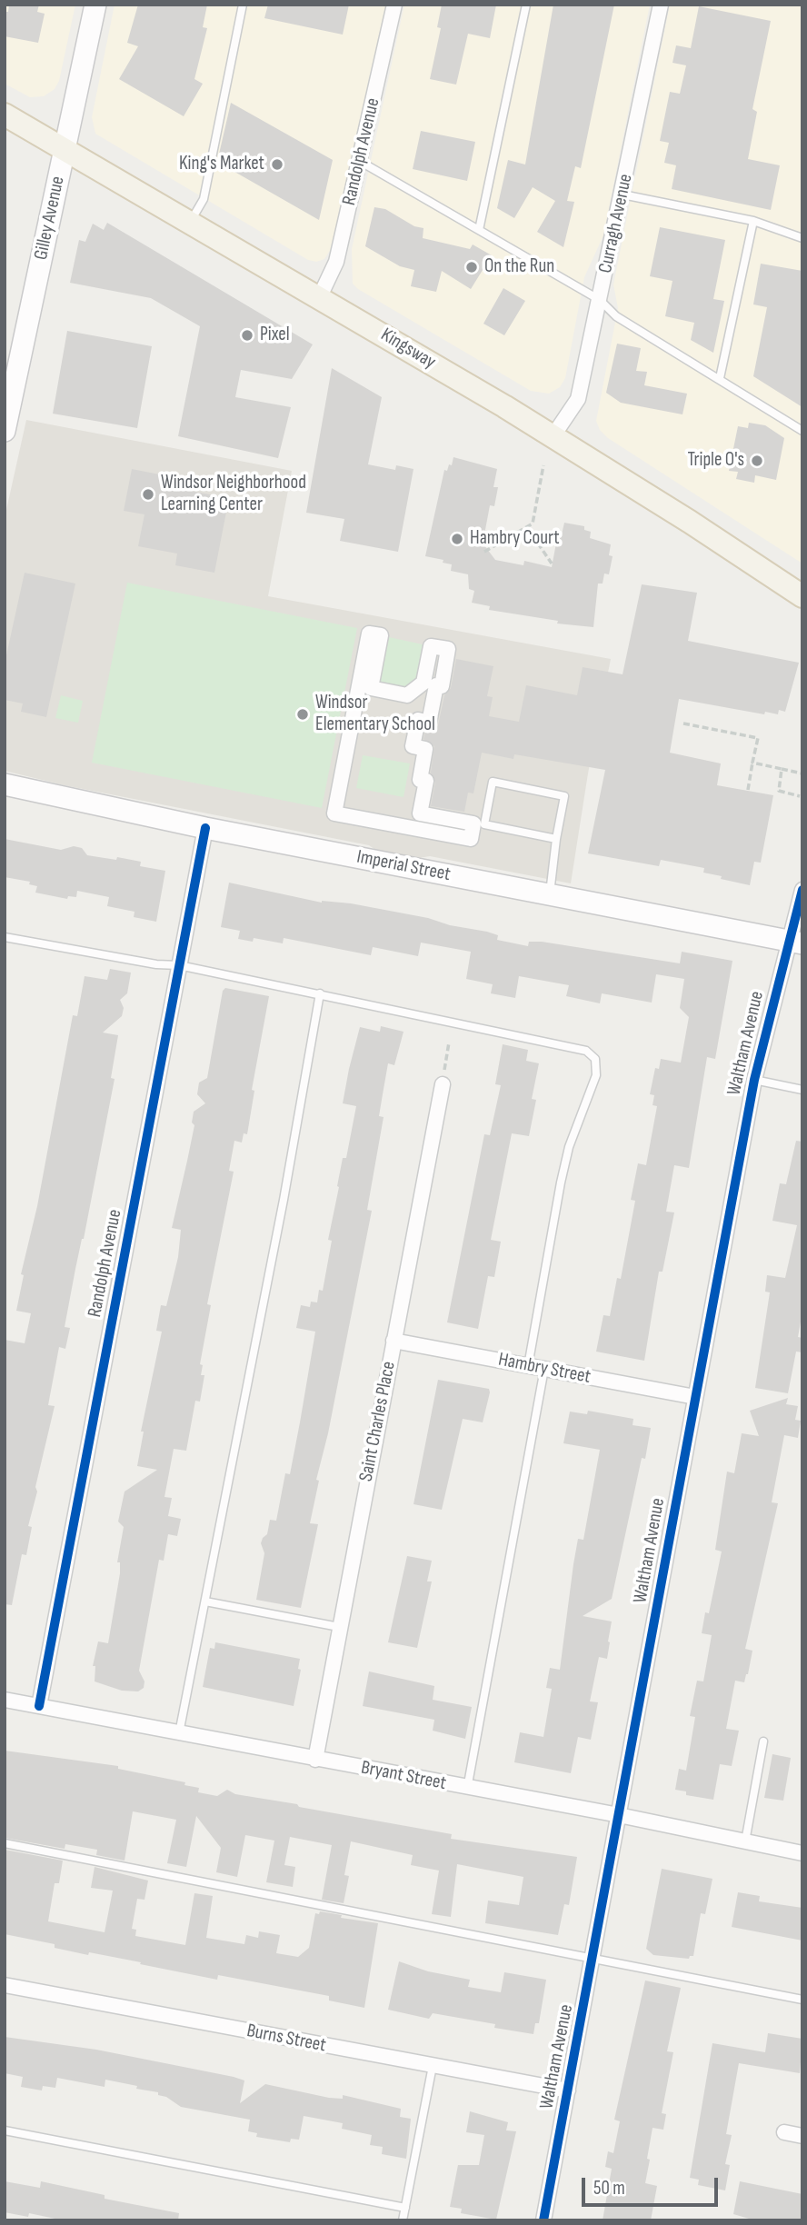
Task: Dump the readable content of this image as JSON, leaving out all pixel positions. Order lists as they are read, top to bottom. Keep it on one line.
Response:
{"streets":{"main road":["Kingsway"],"street":["Randolph Avenue","Gilley Avenue","Curragh Avenue","Imperial Street","Waltham Avenue","Hambry Street","Saint Charles Place","Bryant Street","Burns Street"]},"crossings":[["Randolph Avenue","Kingsway"],["Randolph Avenue","Imperial Street"],["Randolph Avenue","Bryant Street"],["Gilley Avenue","Kingsway"],["Curragh Avenue","Kingsway"],["Imperial Street","Waltham Avenue"],["Waltham Avenue","Hambry Street"],["Waltham Avenue","Bryant Street"],["Waltham Avenue","Burns Street"],["Hambry Street","Saint Charles Place"],["Saint Charles Place","Bryant Street"]],"places":["King's Market","On the Run","Pixel","Triple O's","Windsor Neighborhood Learning Center","Hambry Court","Windsor Elementary School"],"scale_bar":"50 m"}
